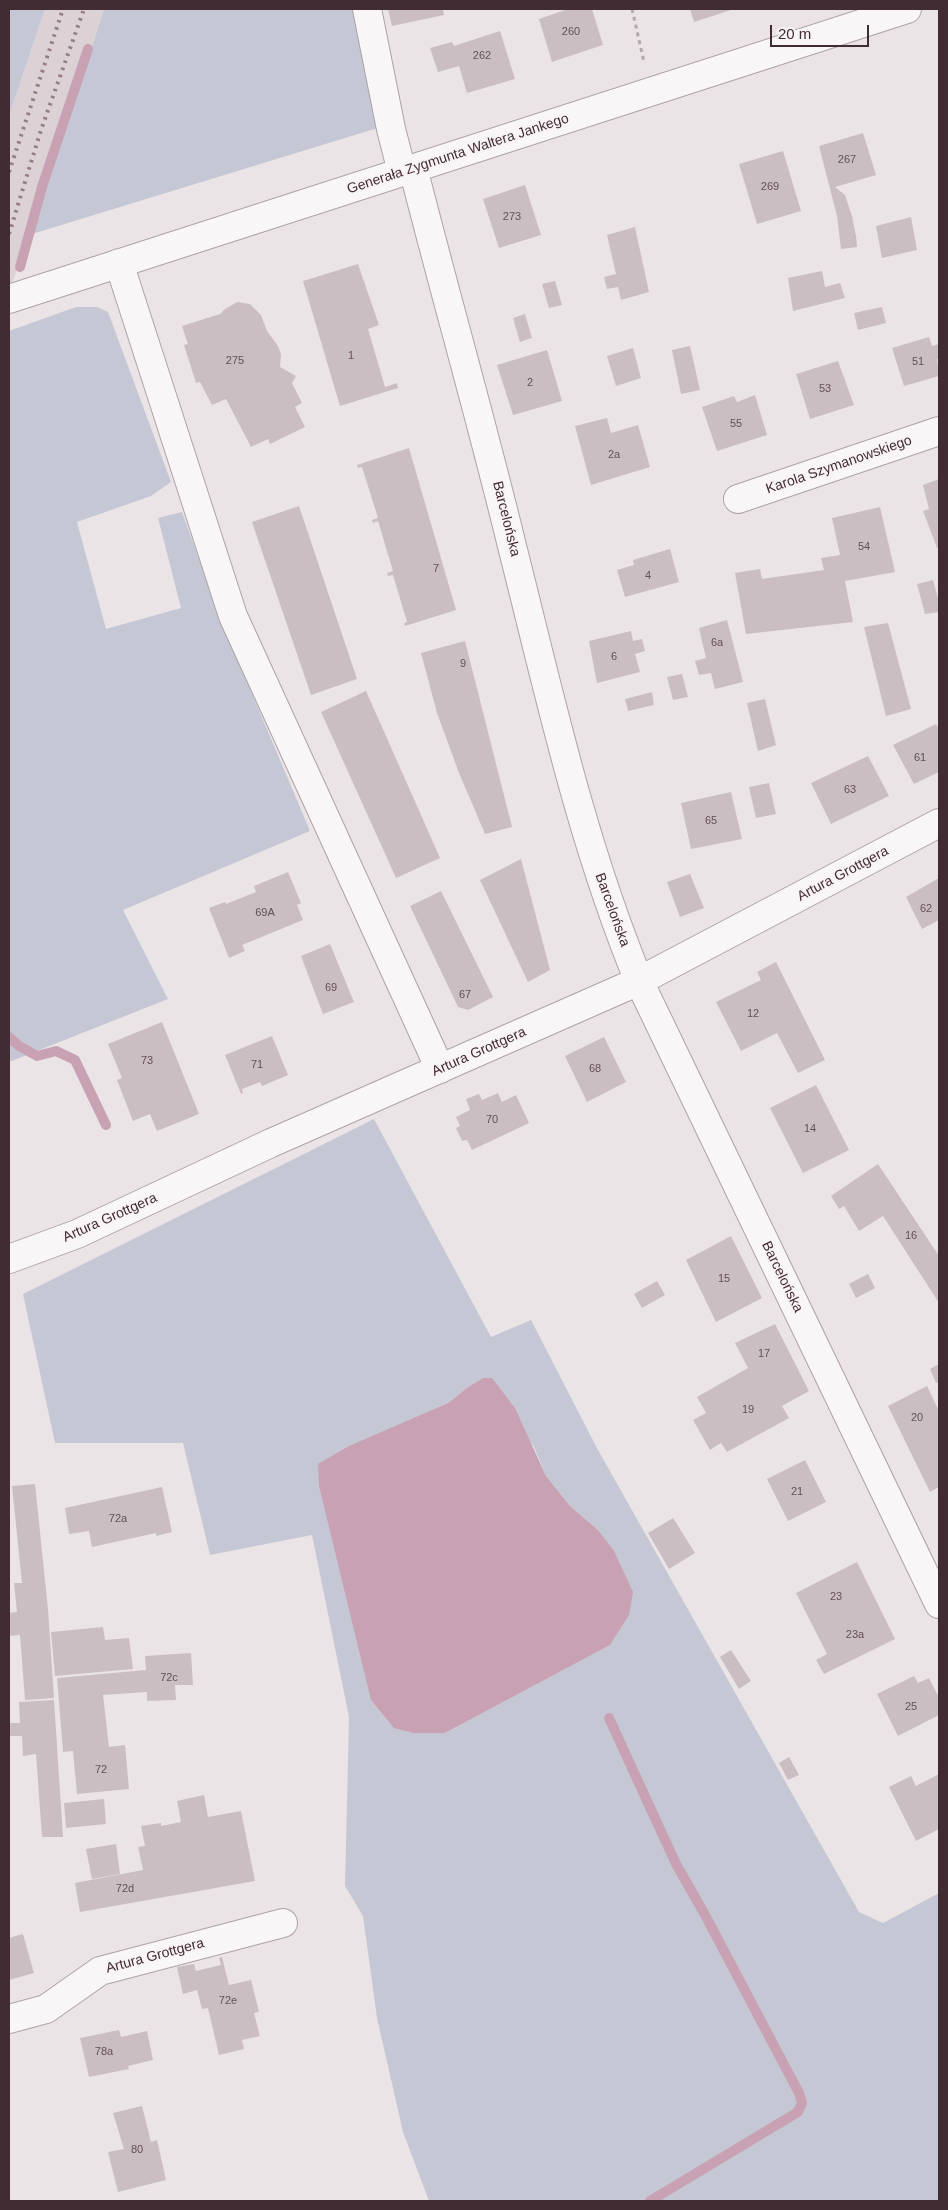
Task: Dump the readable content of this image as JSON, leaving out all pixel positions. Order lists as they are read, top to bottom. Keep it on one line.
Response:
{"streets":{"street":["Generała Zygmunta Waltera Jankego","Karola Szymanowskiego","Barcelońska","Artura Grottgera"]},"crossings":[["Generała Zygmunta Waltera Jankego","Barcelońska"],["Barcelońska","Artura Grottgera"]],"house_numbers":["260","262","267","269","273","1","275","51","2","53","55","2a","54","7","4","6a","6","9","61","63","65","62","69A","69","67","12","73","71","68","70","14","16","15","17","19","20","21","72a","23","23a","72c","25","72","72d","72e","78a","80"],"scale_bar":"20 m"}
